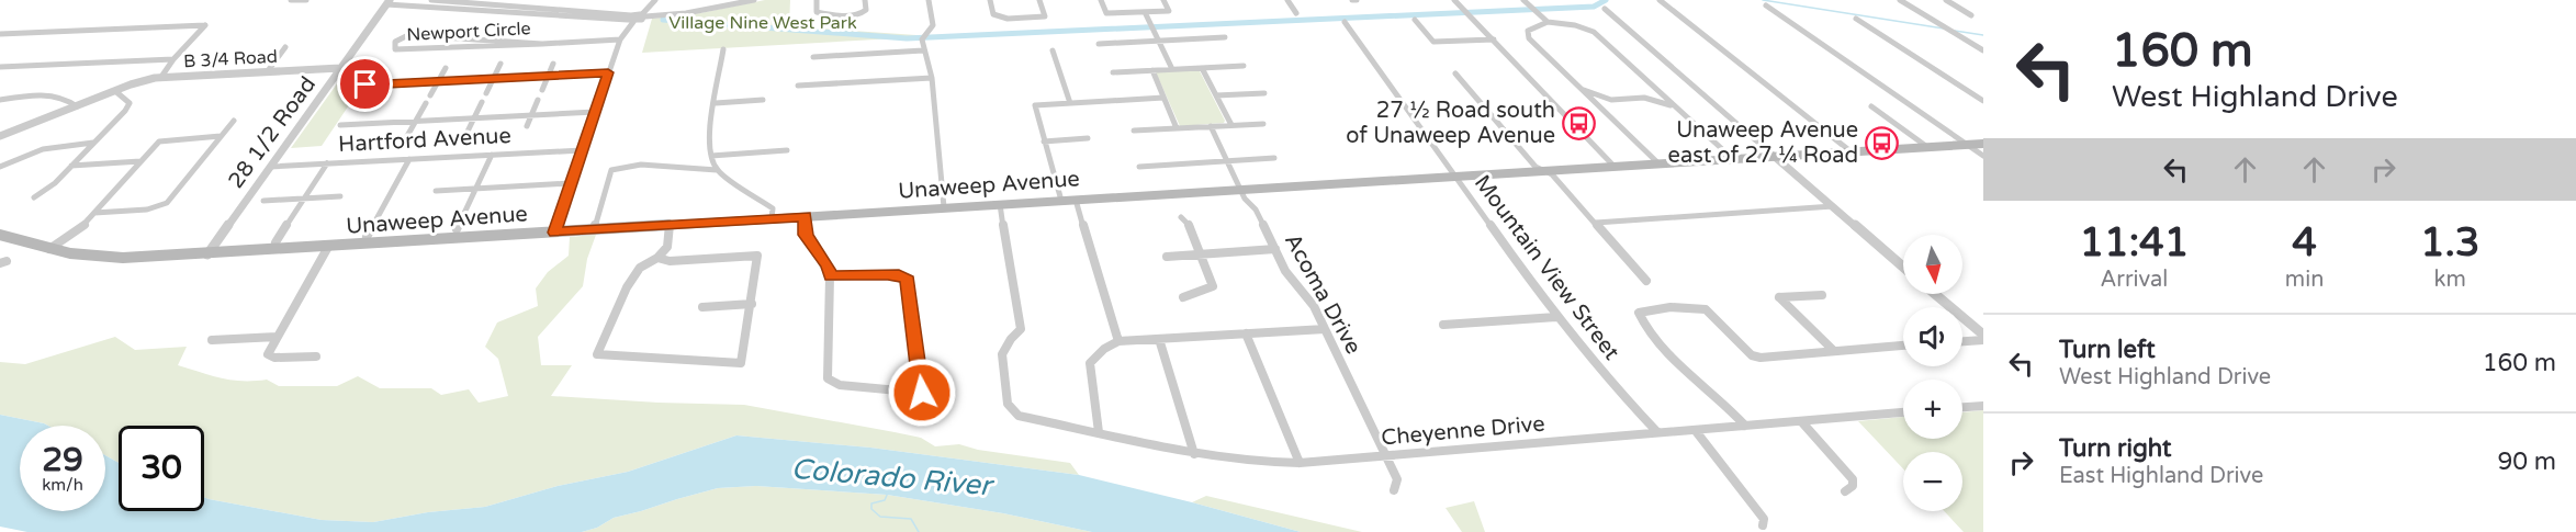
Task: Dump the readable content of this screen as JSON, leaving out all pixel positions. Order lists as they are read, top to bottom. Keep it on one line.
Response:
{"streets":{"main road":["Unaweep Avenue"],"street":["Newport Circle","B 3/4 Road","28 1/2 Road","Hartford Avenue","Mountain View Street","Acoma Drive","Cheyenne Drive"]},"crossings":[["B 3/4 Road","28 1/2 Road"],["28 1/2 Road","Hartford Avenue"],["28 1/2 Road","Unaweep Avenue"],["Unaweep Avenue","Mountain View Street"],["Unaweep Avenue","Acoma Drive"],["Unaweep Avenue","Cheyenne Drive"],["Mountain View Street","Cheyenne Drive"],["Acoma Drive","Cheyenne Drive"]],"water":["Colorado River"],"parks":["Village Nine West Park"],"places":{"bus stop":["27 ½ Road south of Unaweep Avenue","Unaweep Avenue east of 27 ¼ Road"]},"north":"bottom","page":{"turn":["160 m","West Highland Drive"],"eta":["11:41","Arrival","4","min","1.3","km"],"map_buttons":["+","−"],"list":[{"name":"Turn left","note":"West Highland Drive","value":"160 m"},{"name":"Turn right","note":"East Highland Drive","value":"90 m"}],"speed":"29 km/h","limit":"30"}}
